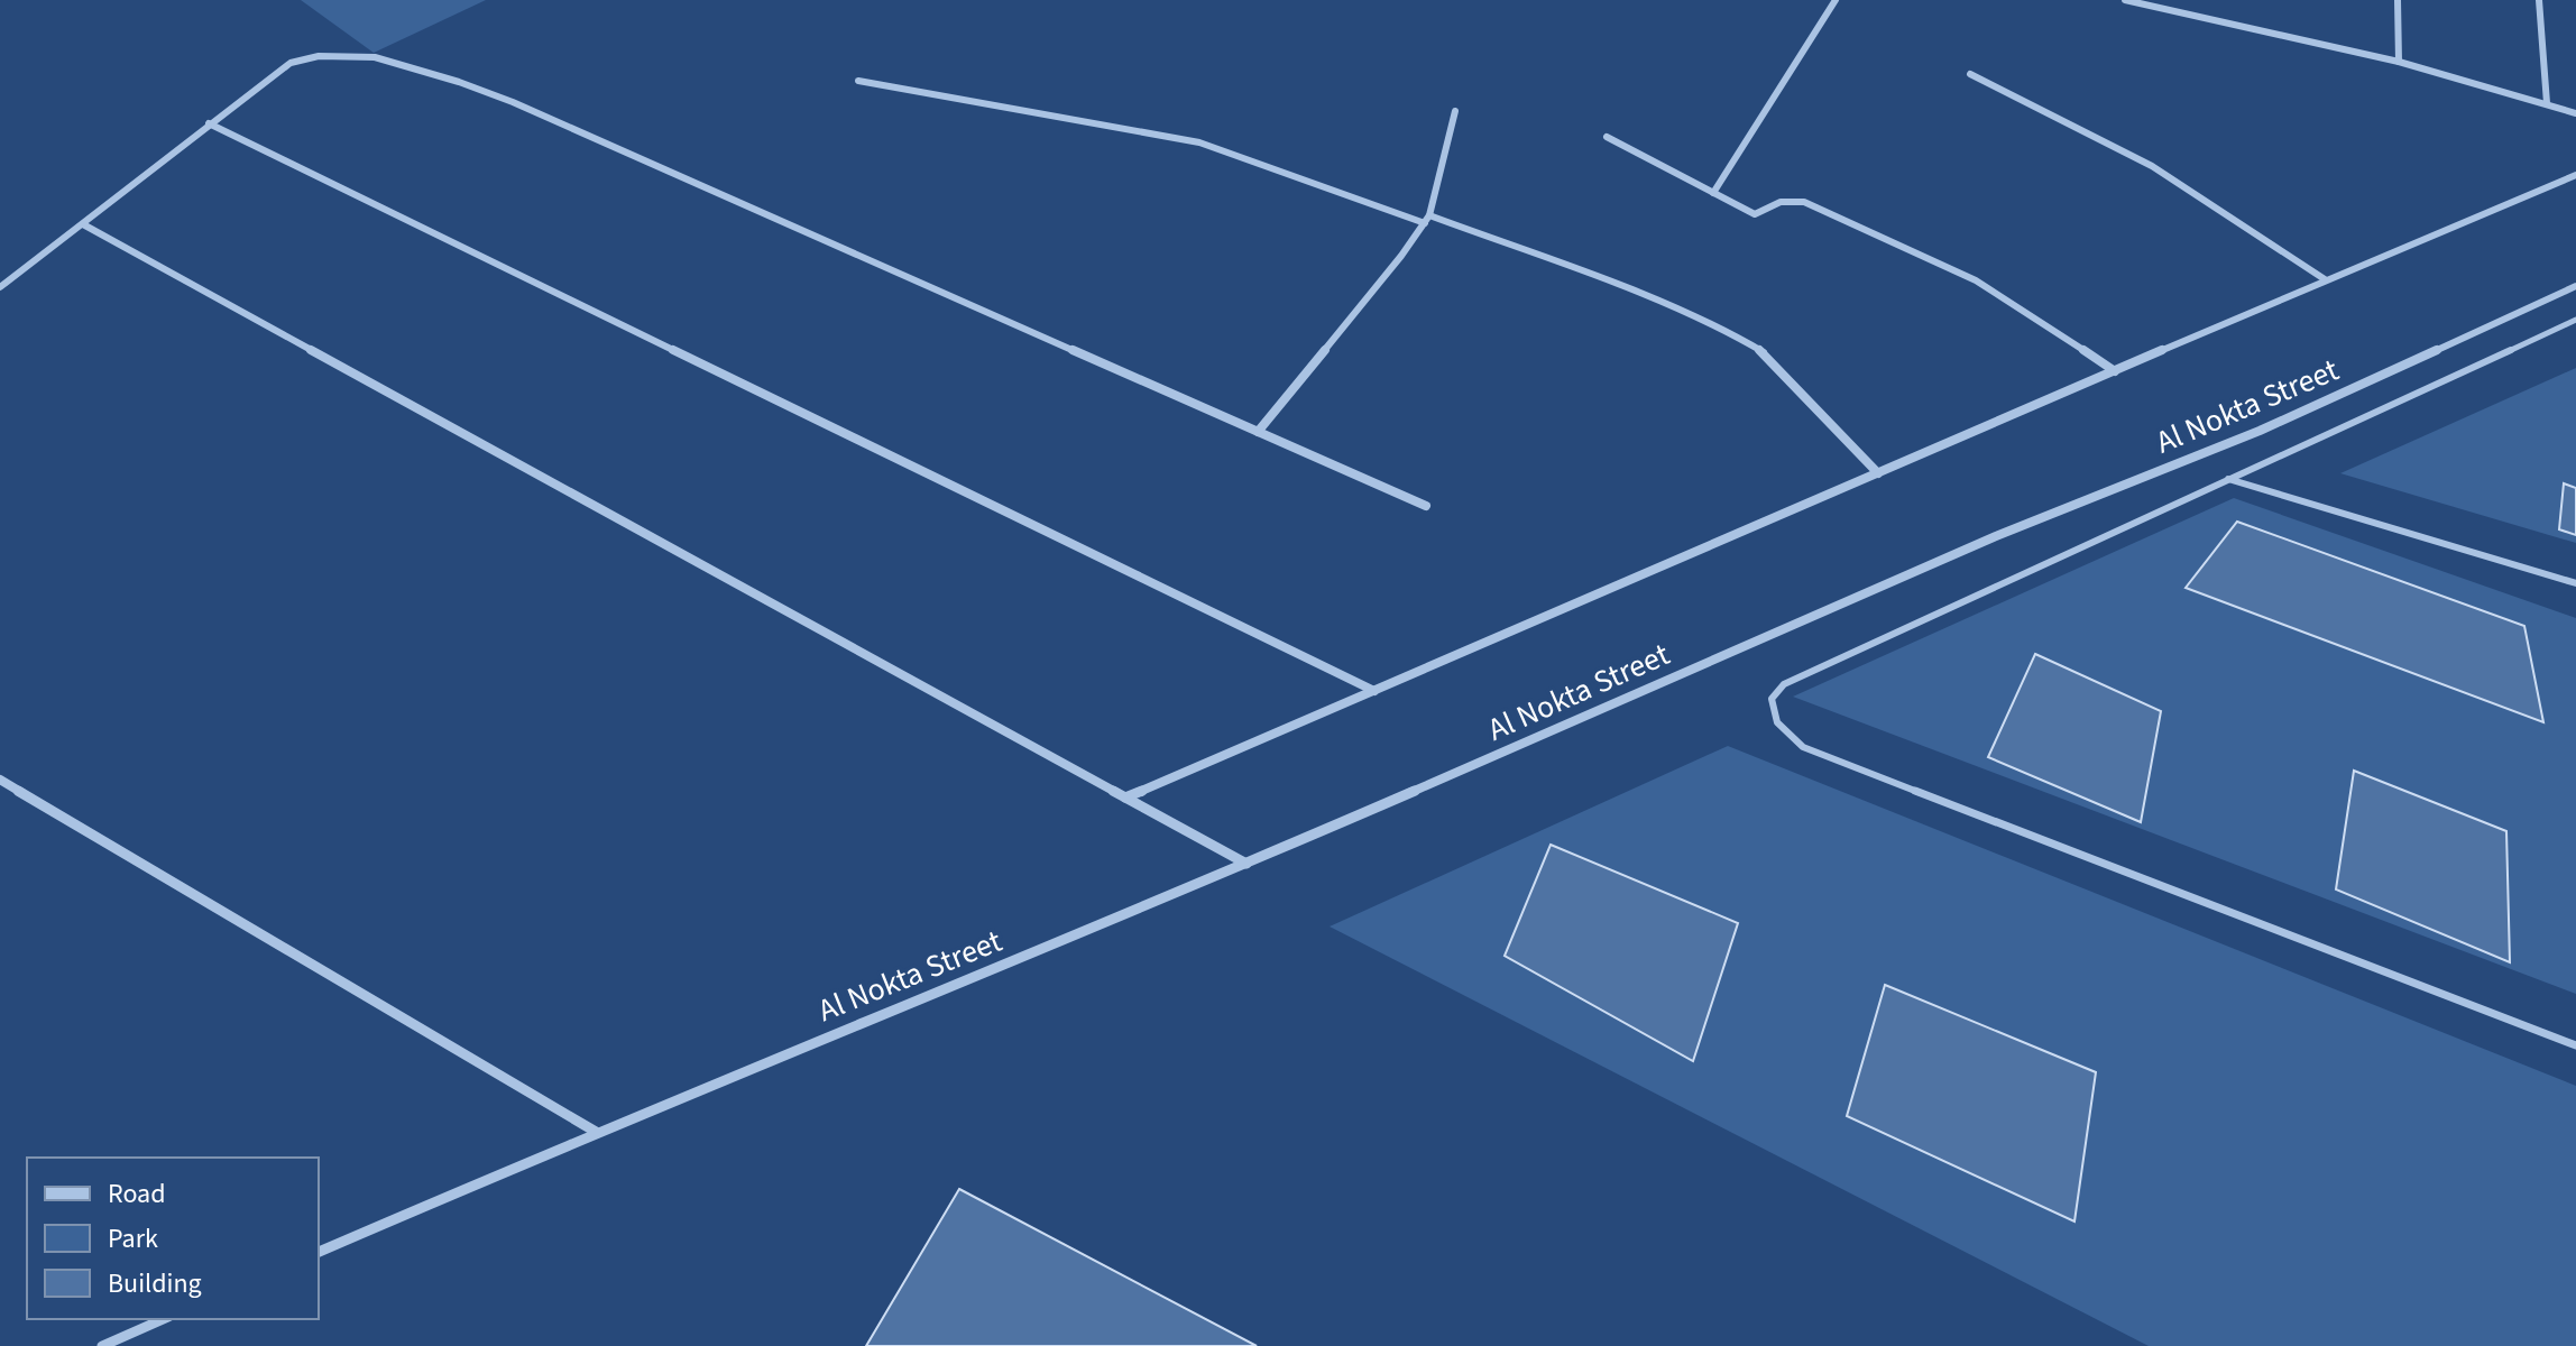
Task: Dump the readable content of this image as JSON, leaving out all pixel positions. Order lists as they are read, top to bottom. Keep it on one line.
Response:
{"streets":{"street":["Al Nokta Street"]},"legend":["Road","Park","Building"]}
